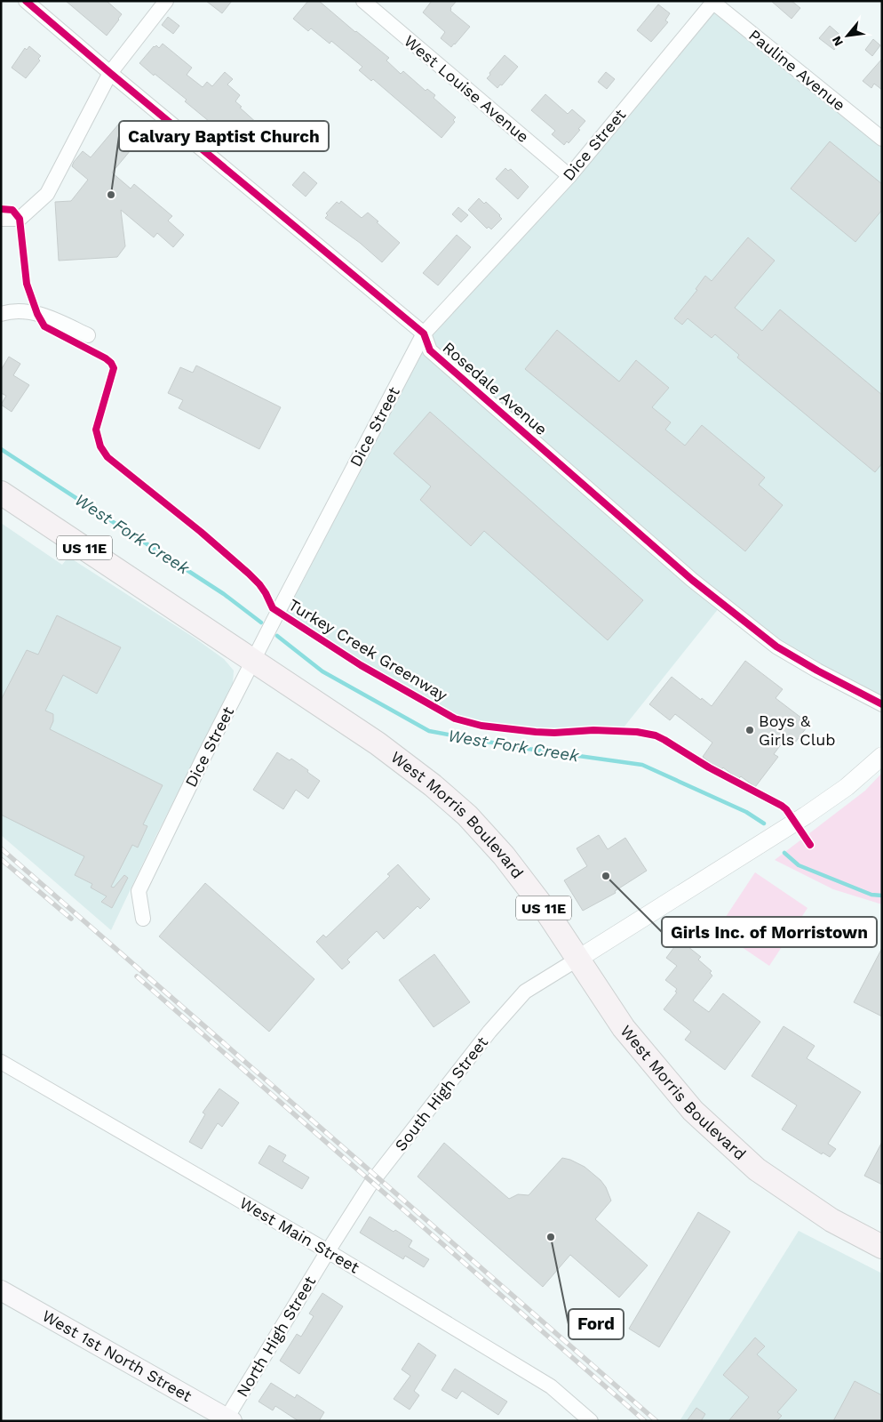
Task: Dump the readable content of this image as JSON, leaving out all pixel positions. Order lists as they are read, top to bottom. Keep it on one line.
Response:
{"streets":{"main road":["US 11E","West Morris Boulevard","West 1st North Street"],"street":["Pauline Avenue","West Louise Avenue","Dice Street","Rosedale Avenue","South High Street","West Main Street","North High Street"],"cycle path":["Turkey Creek Greenway"]},"crossings":[["Pauline Avenue","Dice Street"],["West Louise Avenue","Dice Street"],["Dice Street","Rosedale Avenue"],["Dice Street","West Morris Boulevard"],["West Morris Boulevard","South High Street"],["South High Street","West Main Street"],["South High Street","North High Street"],["West Main Street","North High Street"],["North High Street","West 1st North Street"]],"water":["West Fork Creek"],"places":["Calvary Baptist Church","Boys & Girls Club","Girls Inc. of Morristown","Ford"],"north":"bottom left"}
